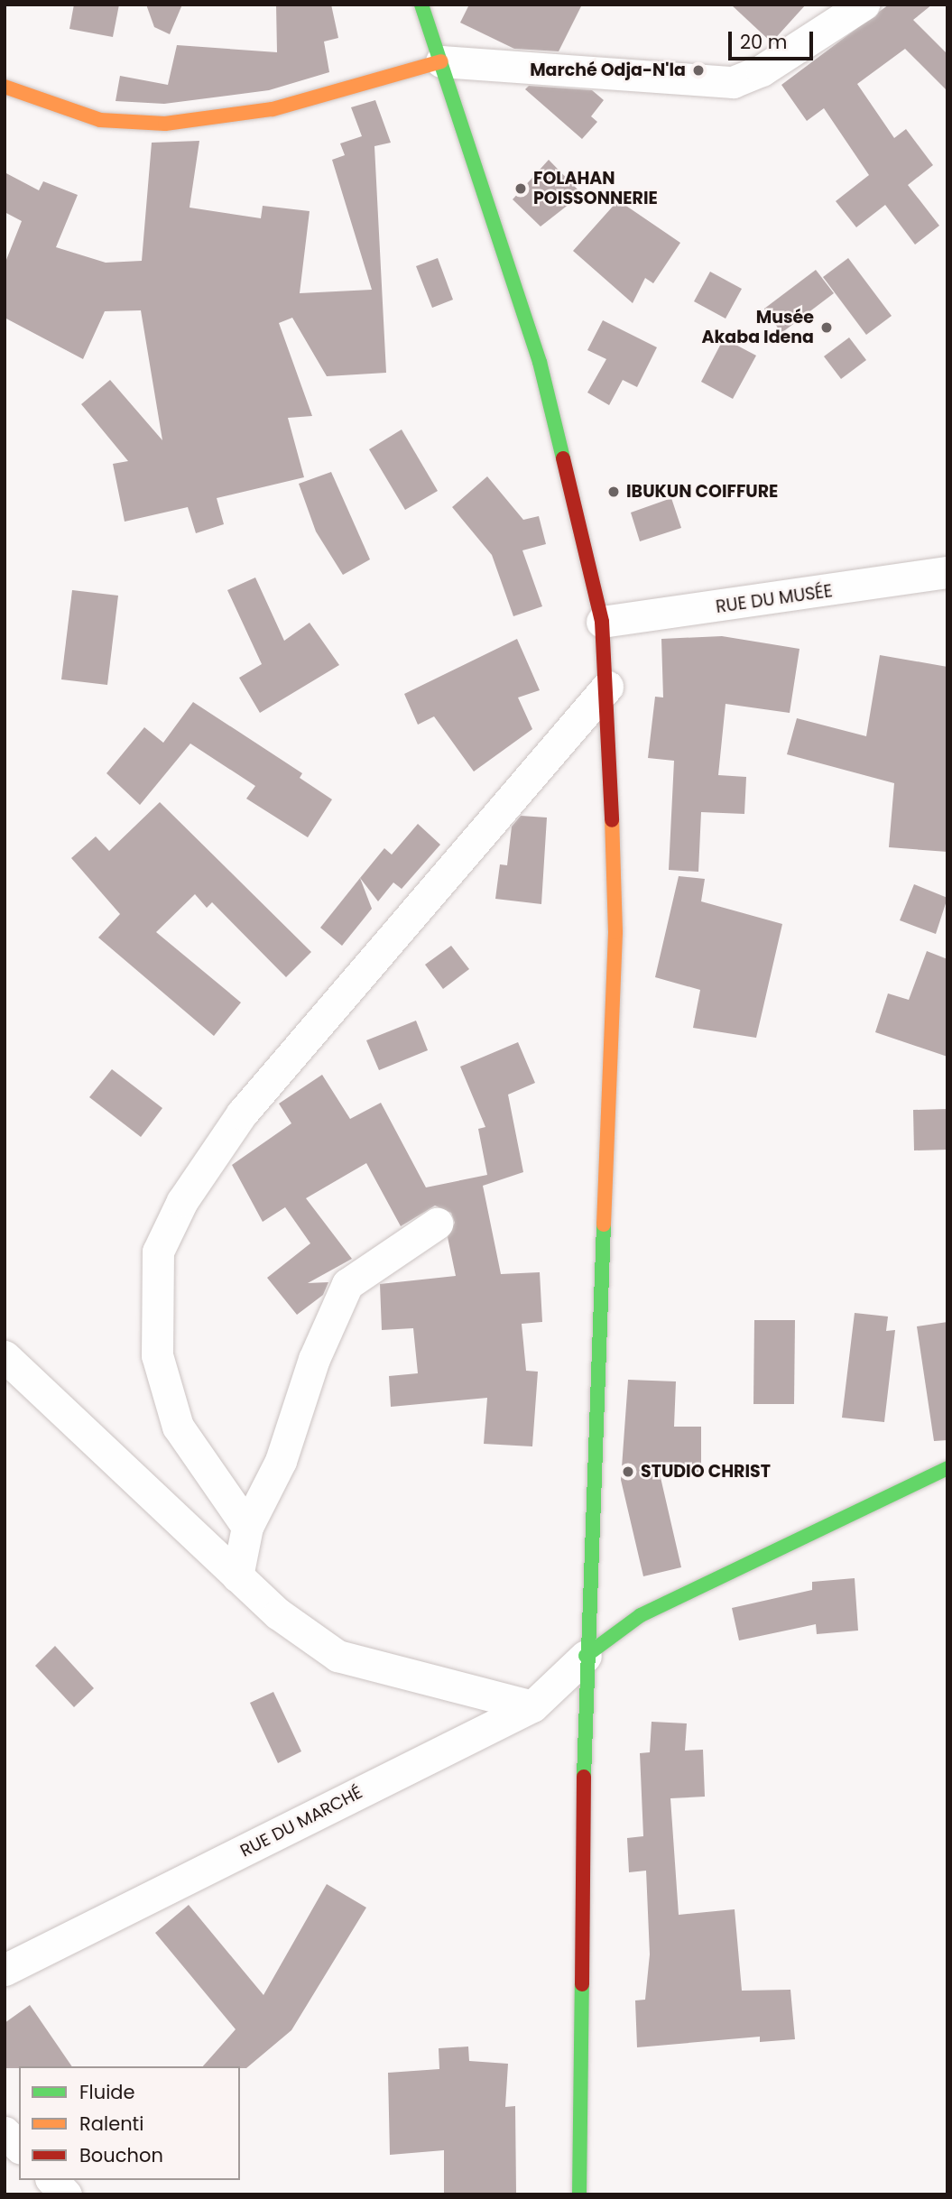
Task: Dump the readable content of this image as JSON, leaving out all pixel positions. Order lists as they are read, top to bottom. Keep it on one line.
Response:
{"streets":{"street":["RUE DU MUSÉE","RUE DU MARCHÉ"]},"places":["Marché Odja-N'la","FOLAHAN POISSONNERIE","Musée Akaba Idena","IBUKUN COIFFURE","STUDIO CHRIST"],"legend":["Fluide","Ralenti","Bouchon"],"scale_bar":"20 m"}
